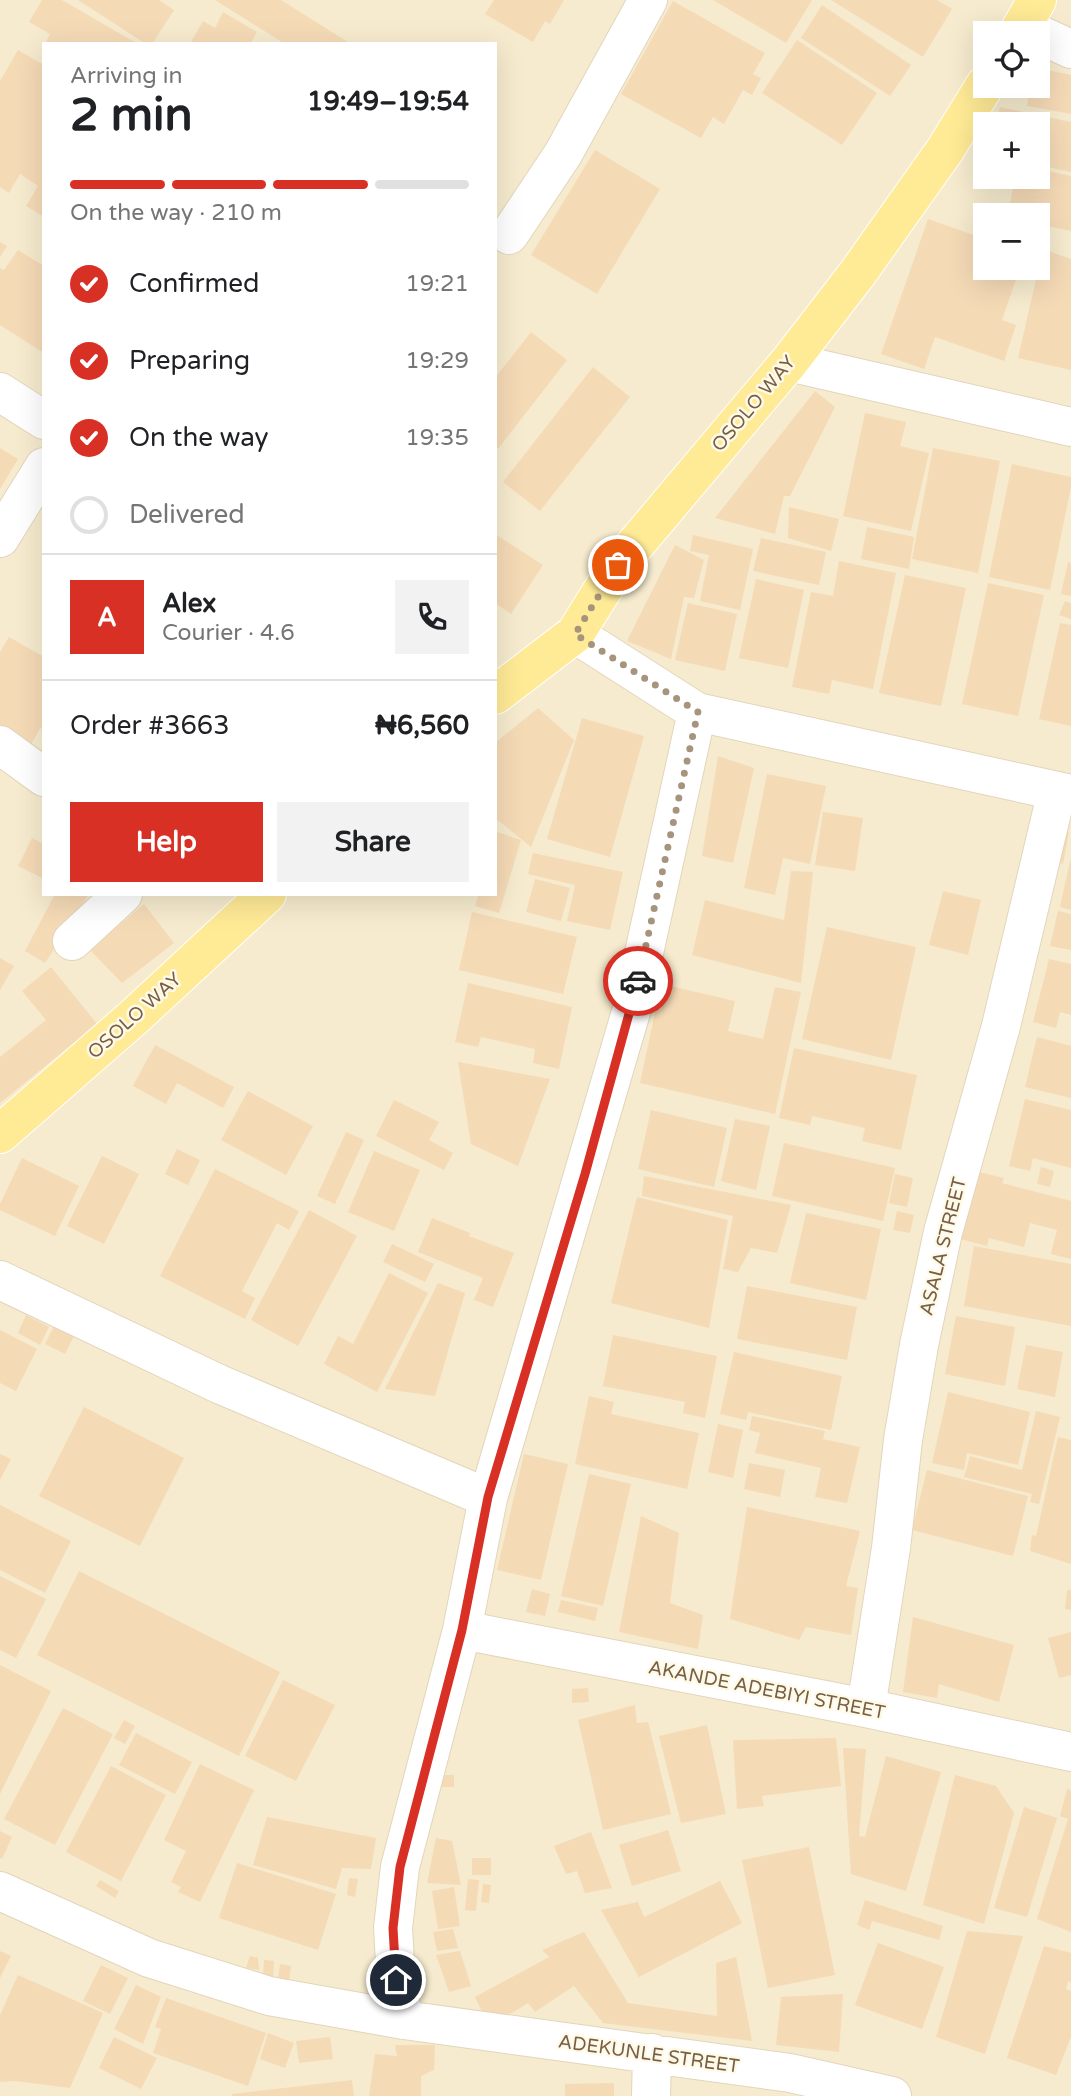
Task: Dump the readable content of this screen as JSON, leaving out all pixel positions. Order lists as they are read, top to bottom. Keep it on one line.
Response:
{"streets":{"main road":["OSOLO WAY"],"street":["ASALA STREET","AKANDE ADEBIYI STREET","ADEKUNLE STREET"]},"crossings":[["ASALA STREET","AKANDE ADEBIYI STREET"]],"page":{"map_buttons":["+","−"],"heading":["2 min","Arriving in","19:49–19:54"],"panel":["Alex","Courier · 4.6","Order #3663","₦6,560"],"bar":"On the way · 210 m","list":[["Confirmed","19:21"],["Preparing","19:29"],["On the way","19:35"],"Delivered"],"round":"A","buttons":["Help","Share"]}}
